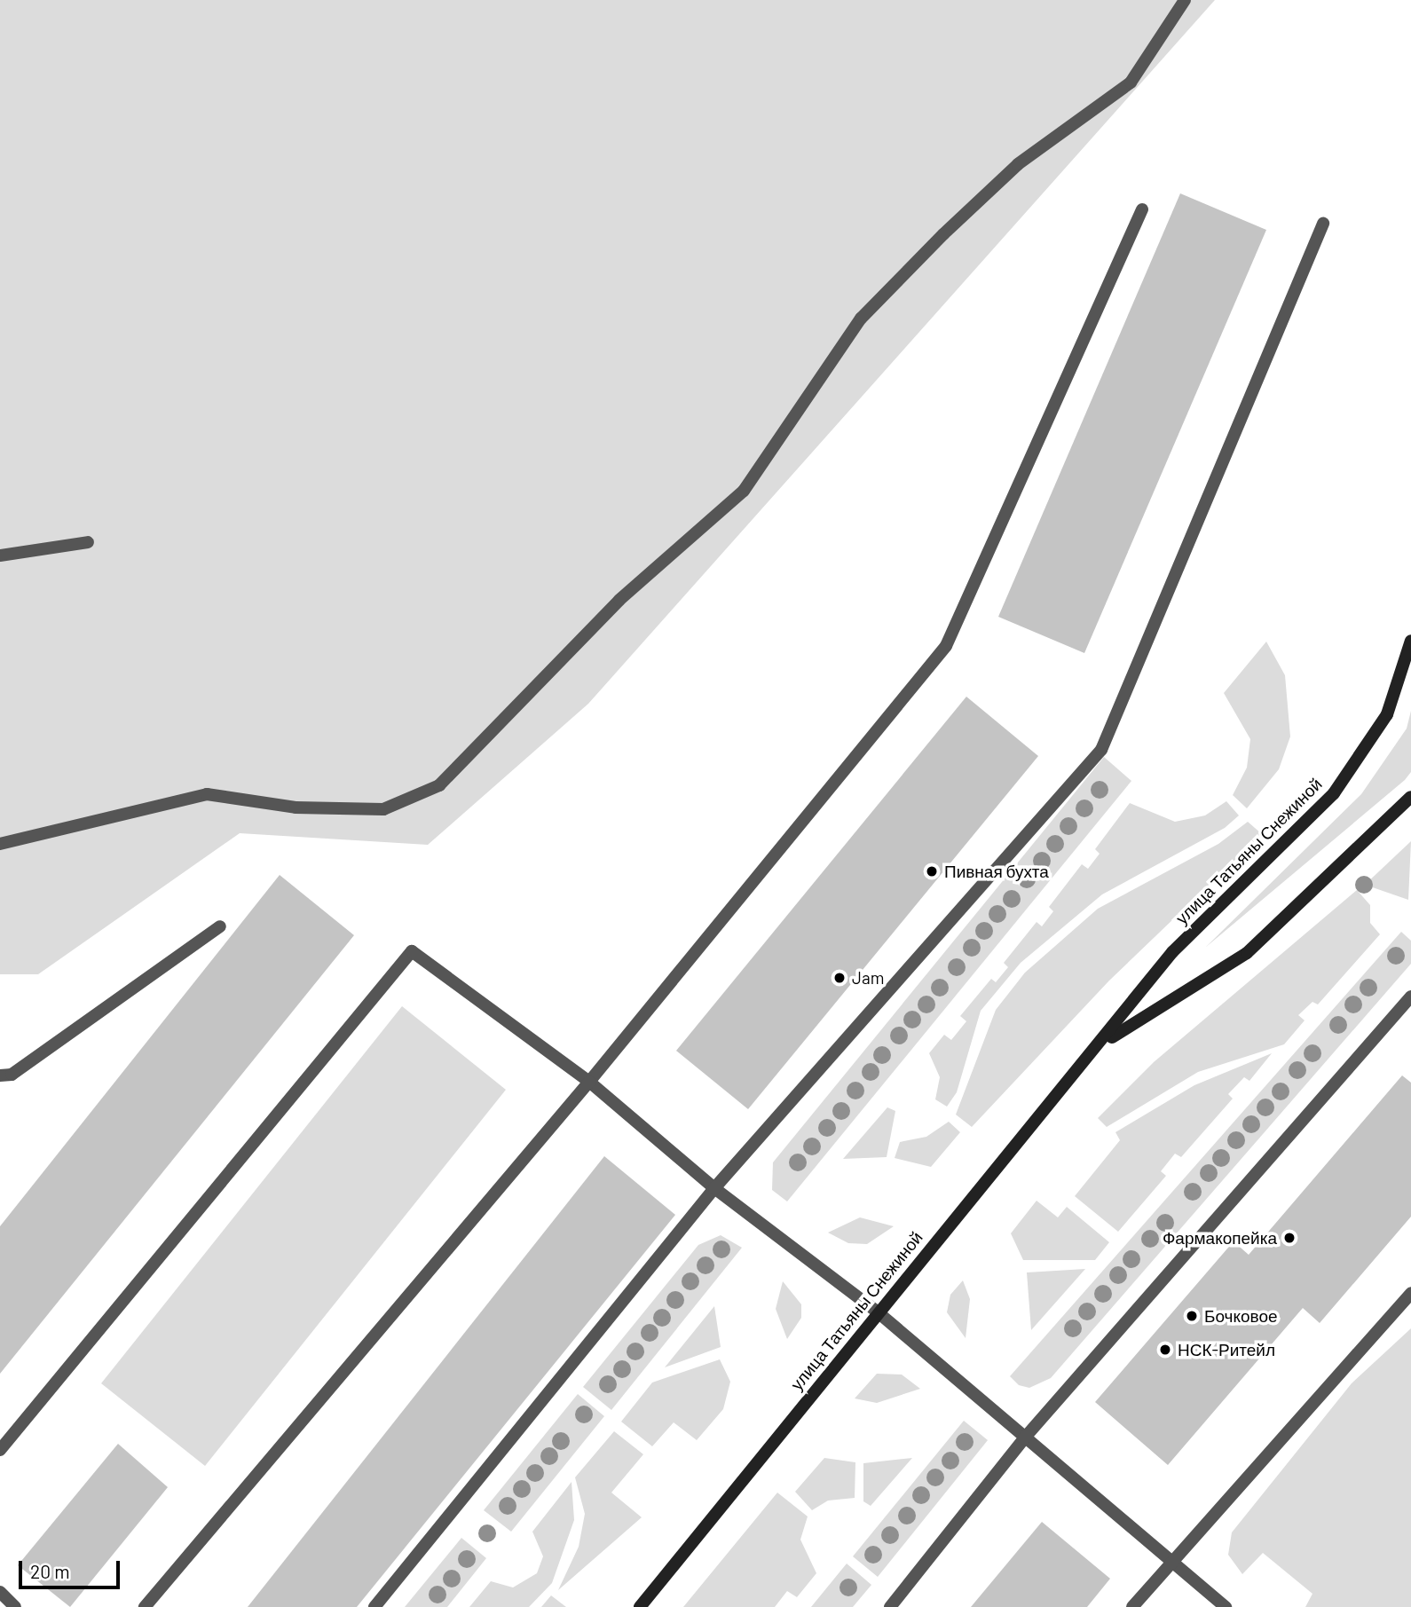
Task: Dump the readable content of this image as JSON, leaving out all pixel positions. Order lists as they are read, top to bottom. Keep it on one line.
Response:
{"streets":{"street":["улица Татьяны Снежиной"]},"places":["Пивная бухта","Jam","Фармакопейка","Бочковое","НСК-Ритейл"],"scale_bar":"20 m"}
